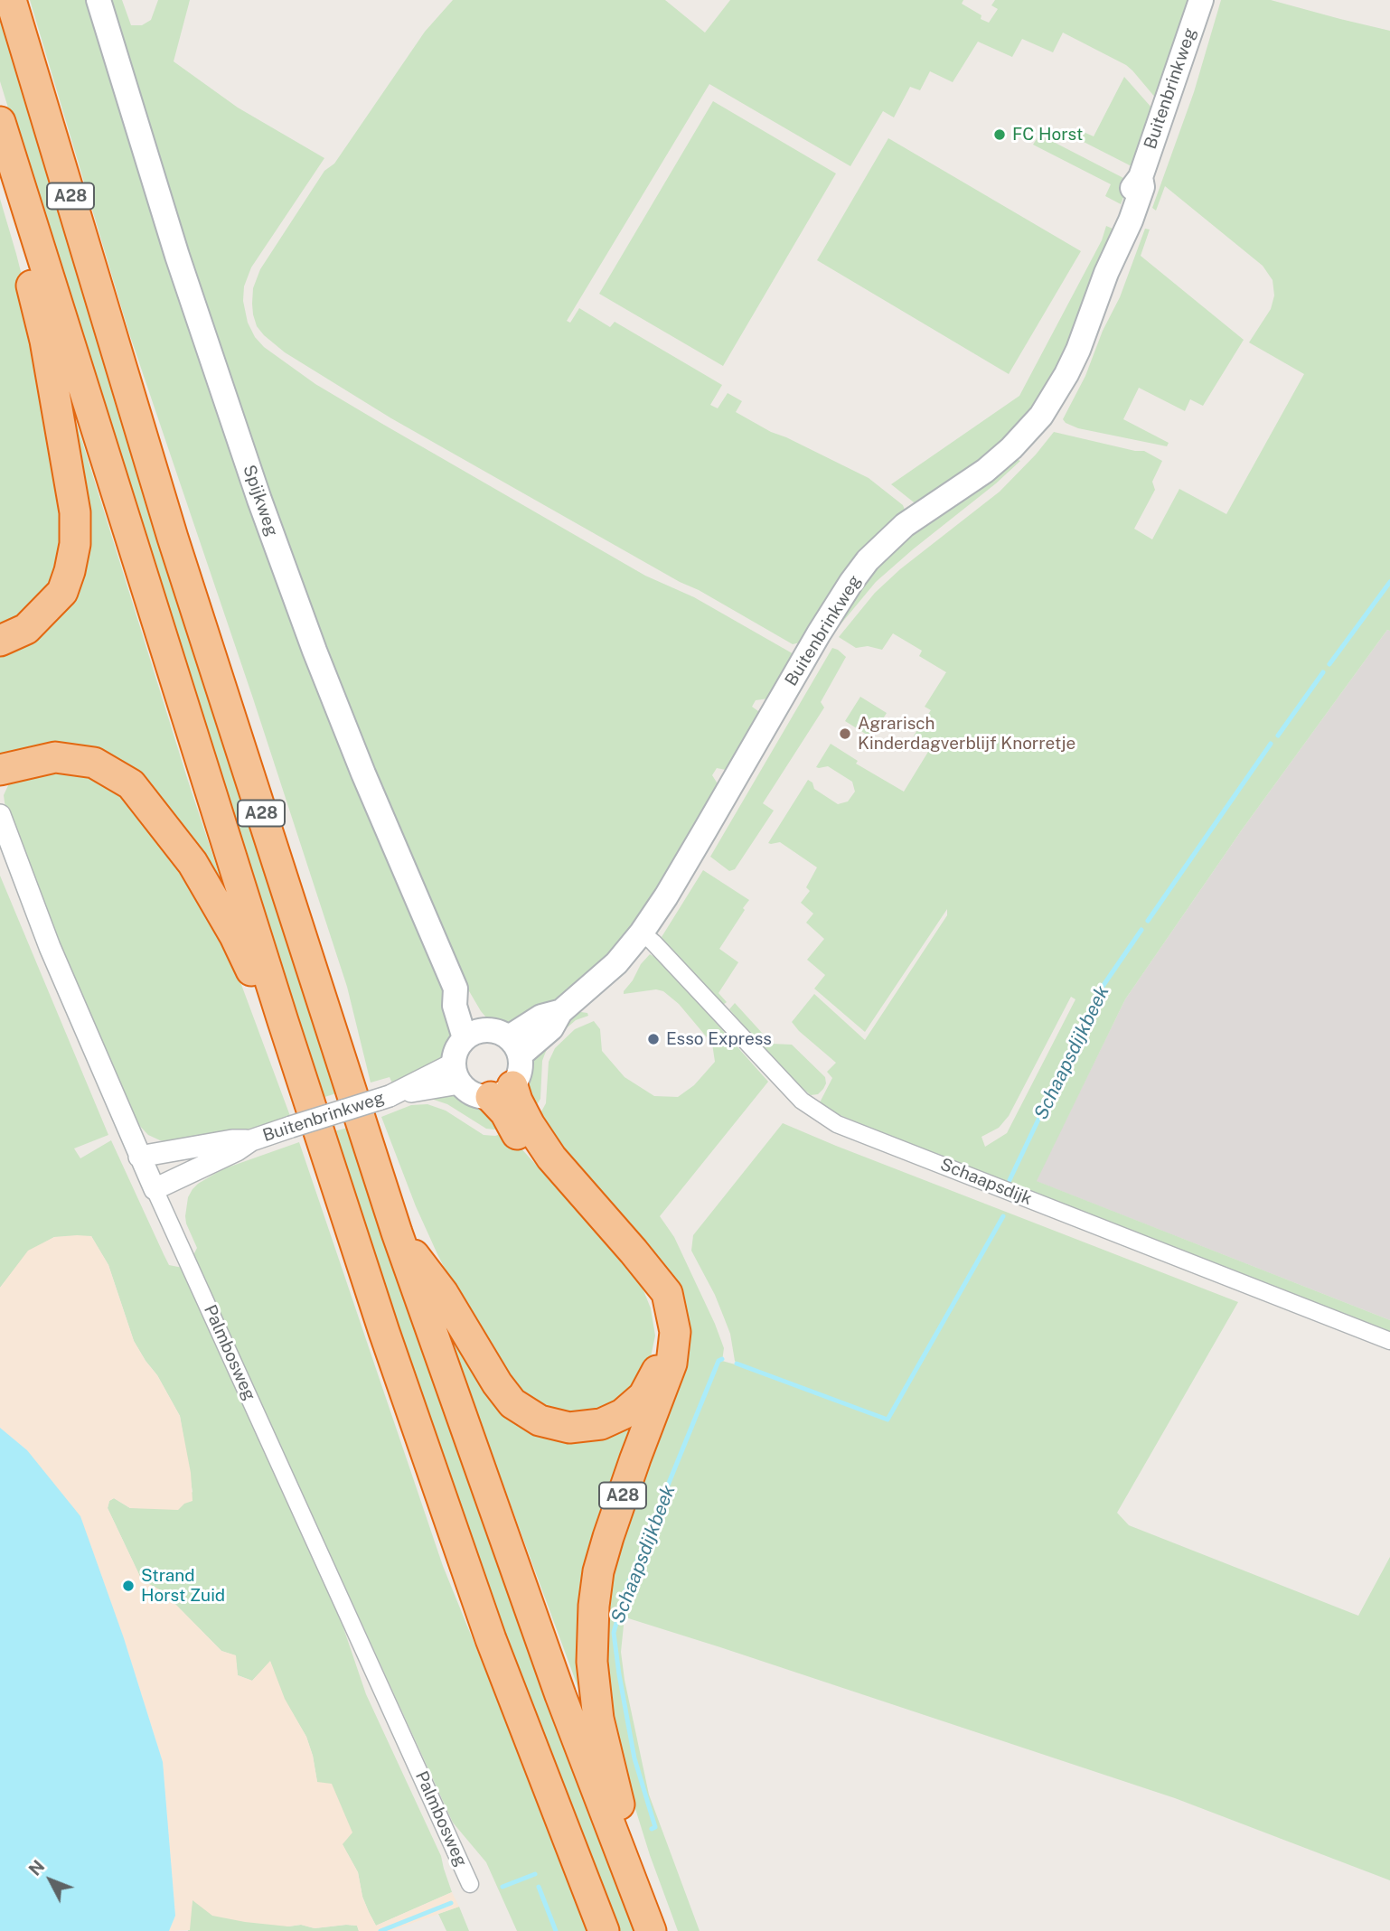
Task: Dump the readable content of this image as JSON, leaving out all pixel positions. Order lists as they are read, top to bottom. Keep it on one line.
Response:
{"streets":{"highway":["A28"],"main road":["Buitenbrinkweg","Spijkweg"],"street":["Schaapsdijk","Palmbosweg"]},"crossings":[["Buitenbrinkweg","A28"],["Buitenbrinkweg","Spijkweg"],["Buitenbrinkweg","Schaapsdijk"],["Buitenbrinkweg","Palmbosweg"],["A28","Spijkweg"]],"water":["Schaapsdijkbeek"],"places":["FC Horst","Agrarisch Kinderdagverblijf Knorretje","Esso Express","Strand Horst Zuid"],"north":"top left"}
